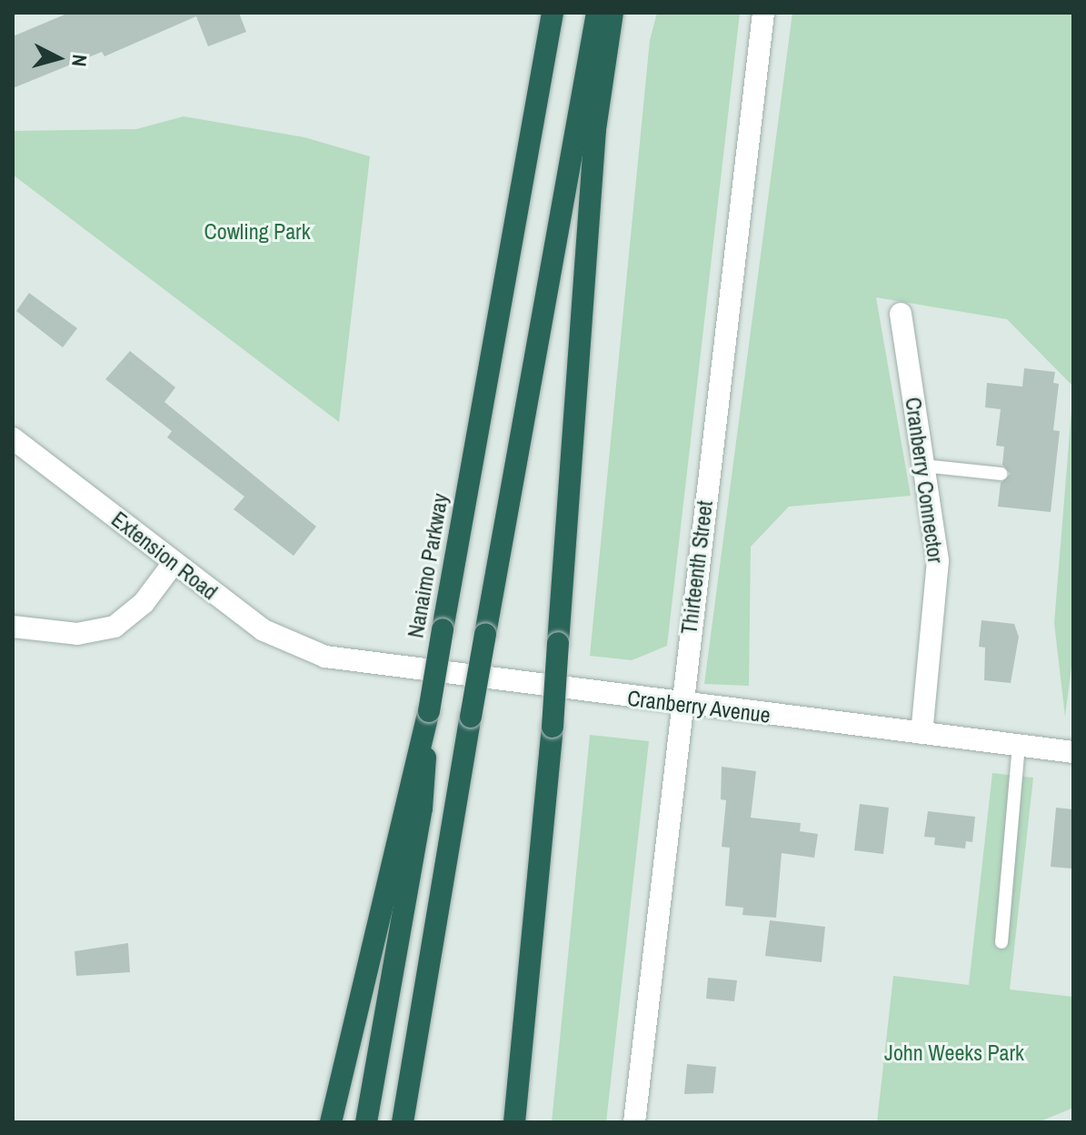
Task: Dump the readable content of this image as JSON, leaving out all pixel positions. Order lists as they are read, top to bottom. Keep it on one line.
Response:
{"streets":{"highway":["Nanaimo Parkway"],"street":["Cranberry Connector","Extension Road","Thirteenth Street","Cranberry Avenue"]},"crossings":[["Cranberry Connector","Cranberry Avenue"],["Extension Road","Cranberry Avenue"],["Thirteenth Street","Cranberry Avenue"]],"parks":["Cowling Park","John Weeks Park"],"north":"right"}
